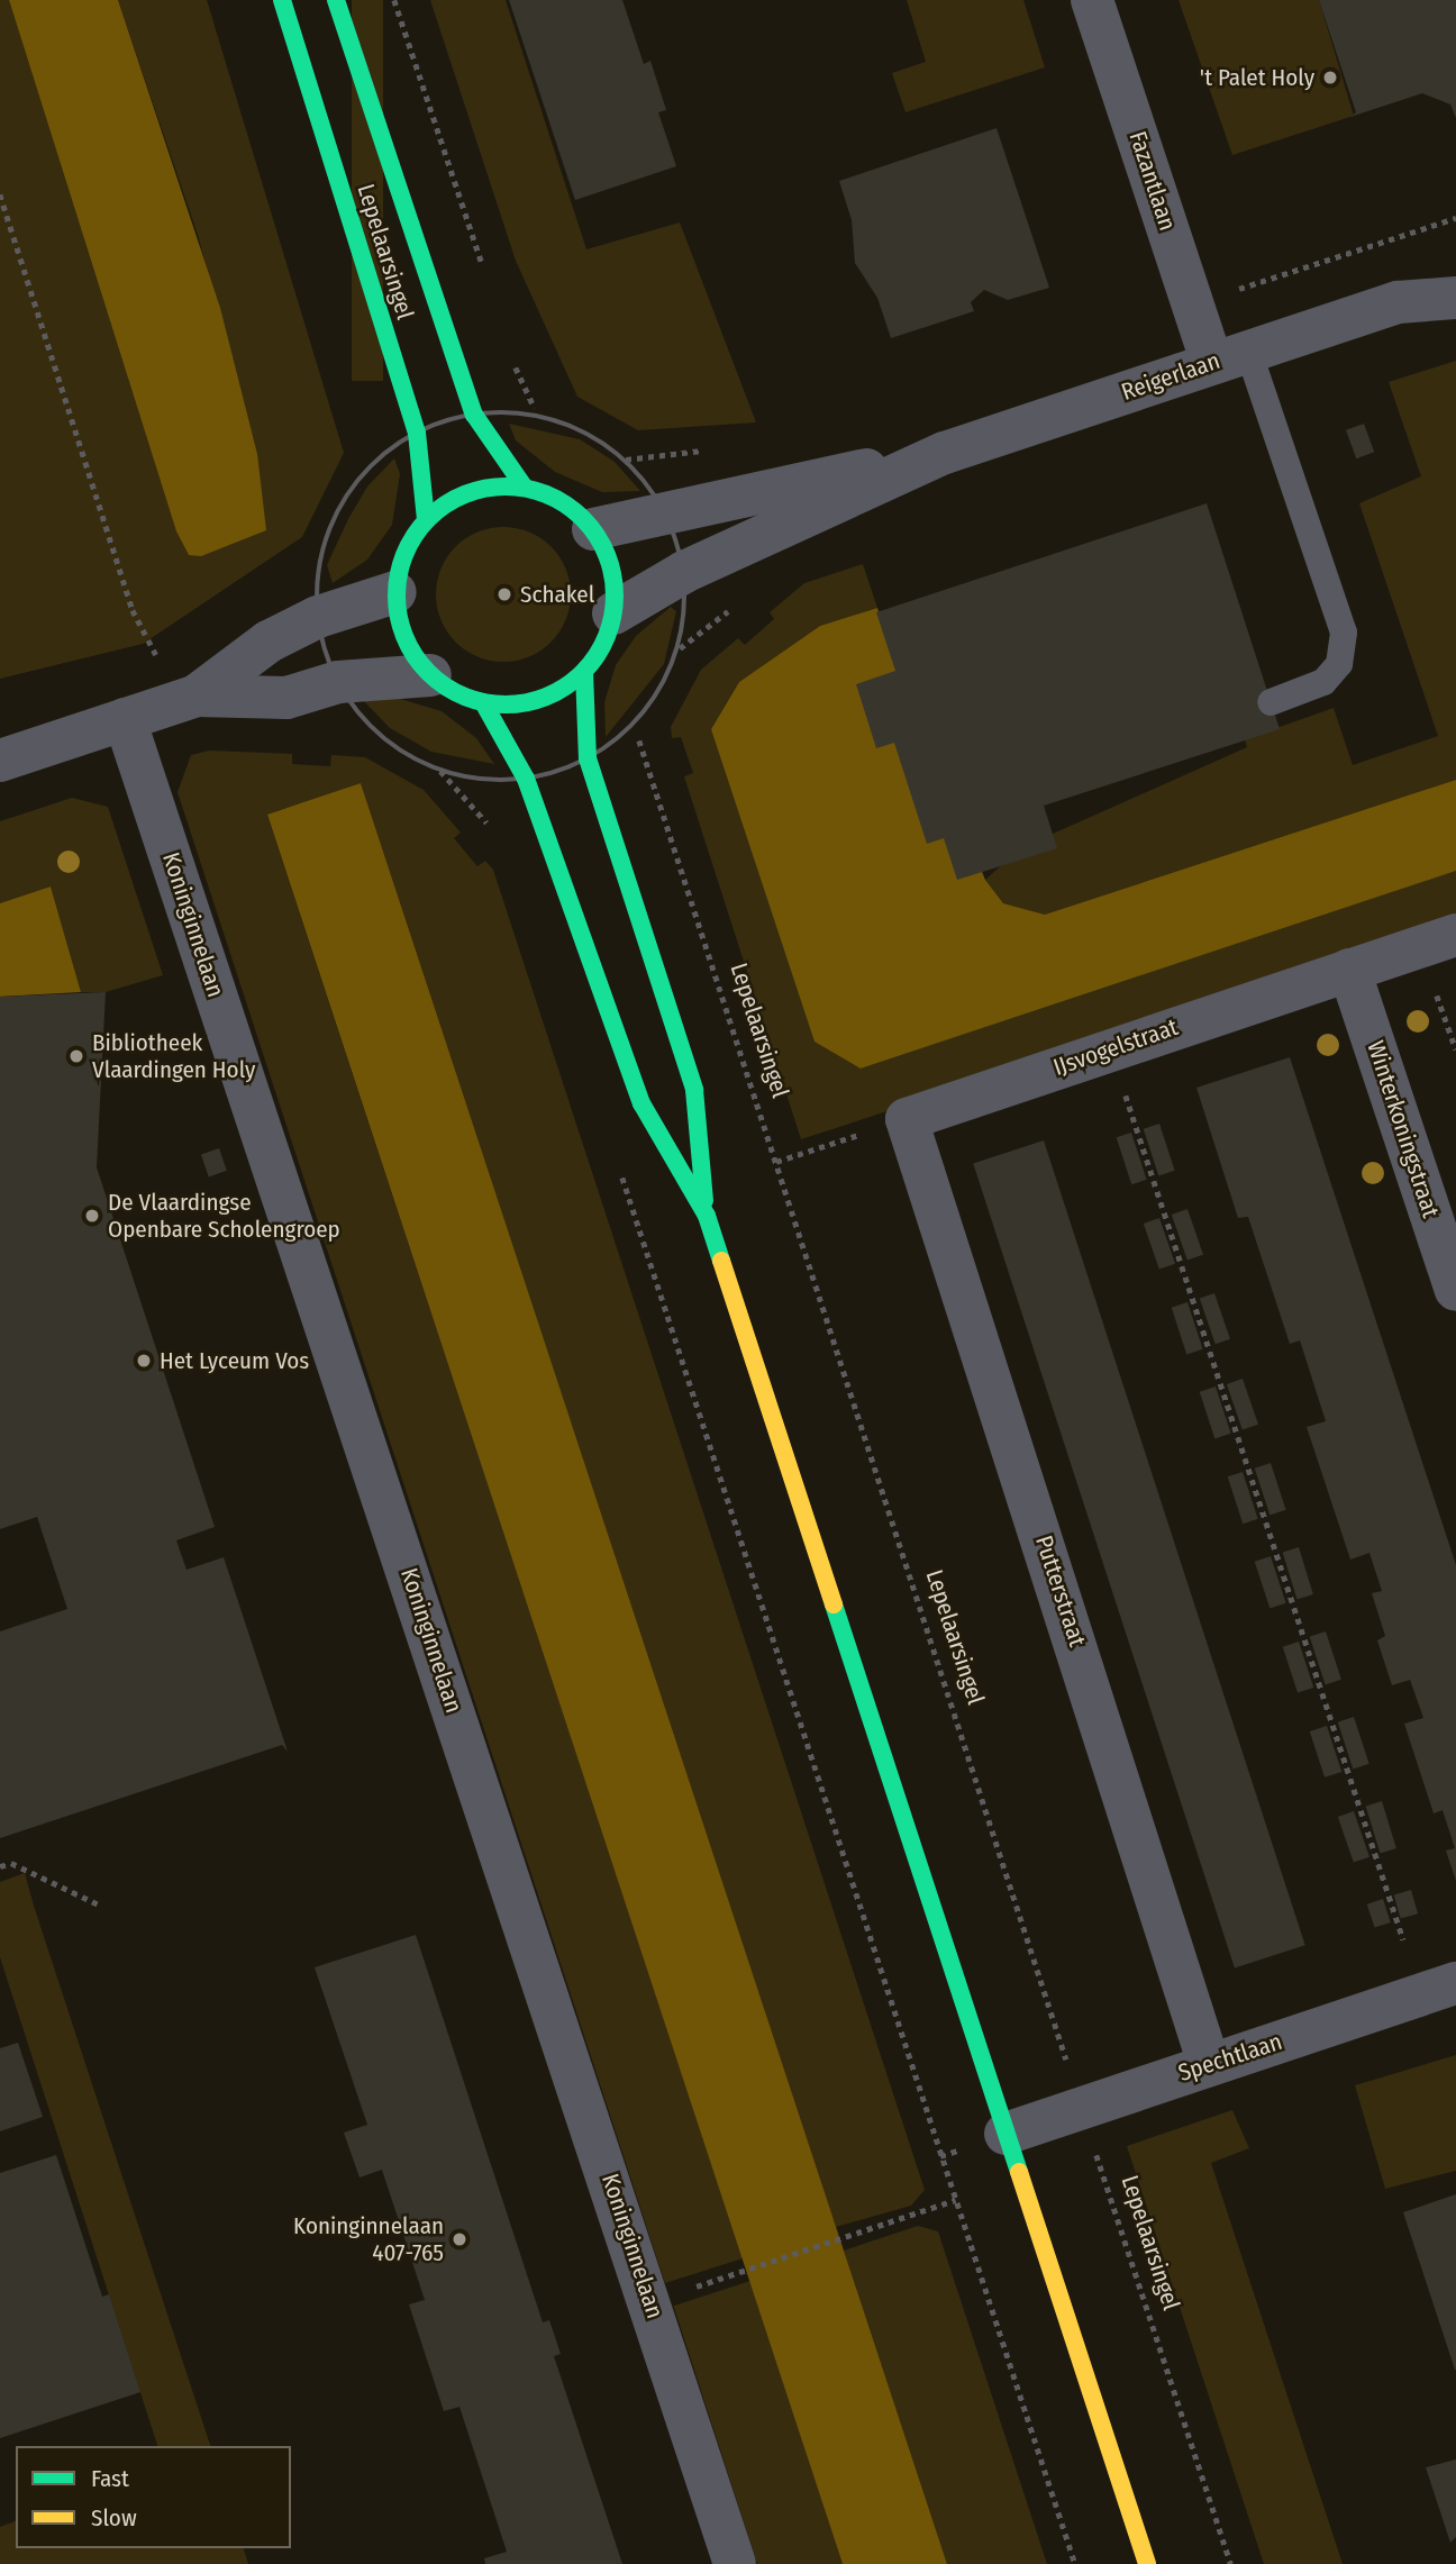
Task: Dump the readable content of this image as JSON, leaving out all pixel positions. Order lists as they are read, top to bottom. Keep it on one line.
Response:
{"streets":{"street":["Fazantlaan","Lepelaarsingel","Reigerlaan","Koninginnelaan","IJsvogelstraat","Winterkoningstraat","Putterstraat","Spechtlaan"]},"crossings":[["Fazantlaan","Reigerlaan"],["Lepelaarsingel","Reigerlaan"],["Lepelaarsingel","Spechtlaan"],["IJsvogelstraat","Winterkoningstraat"],["IJsvogelstraat","Putterstraat"],["Putterstraat","Spechtlaan"]],"places":["'t Palet Holy","Schakel","Bibliotheek Vlaardingen Holy","De Vlaardingse Openbare Scholengroep","Het Lyceum Vos","Koninginnelaan 407-765"],"legend":["Fast","Slow"]}
